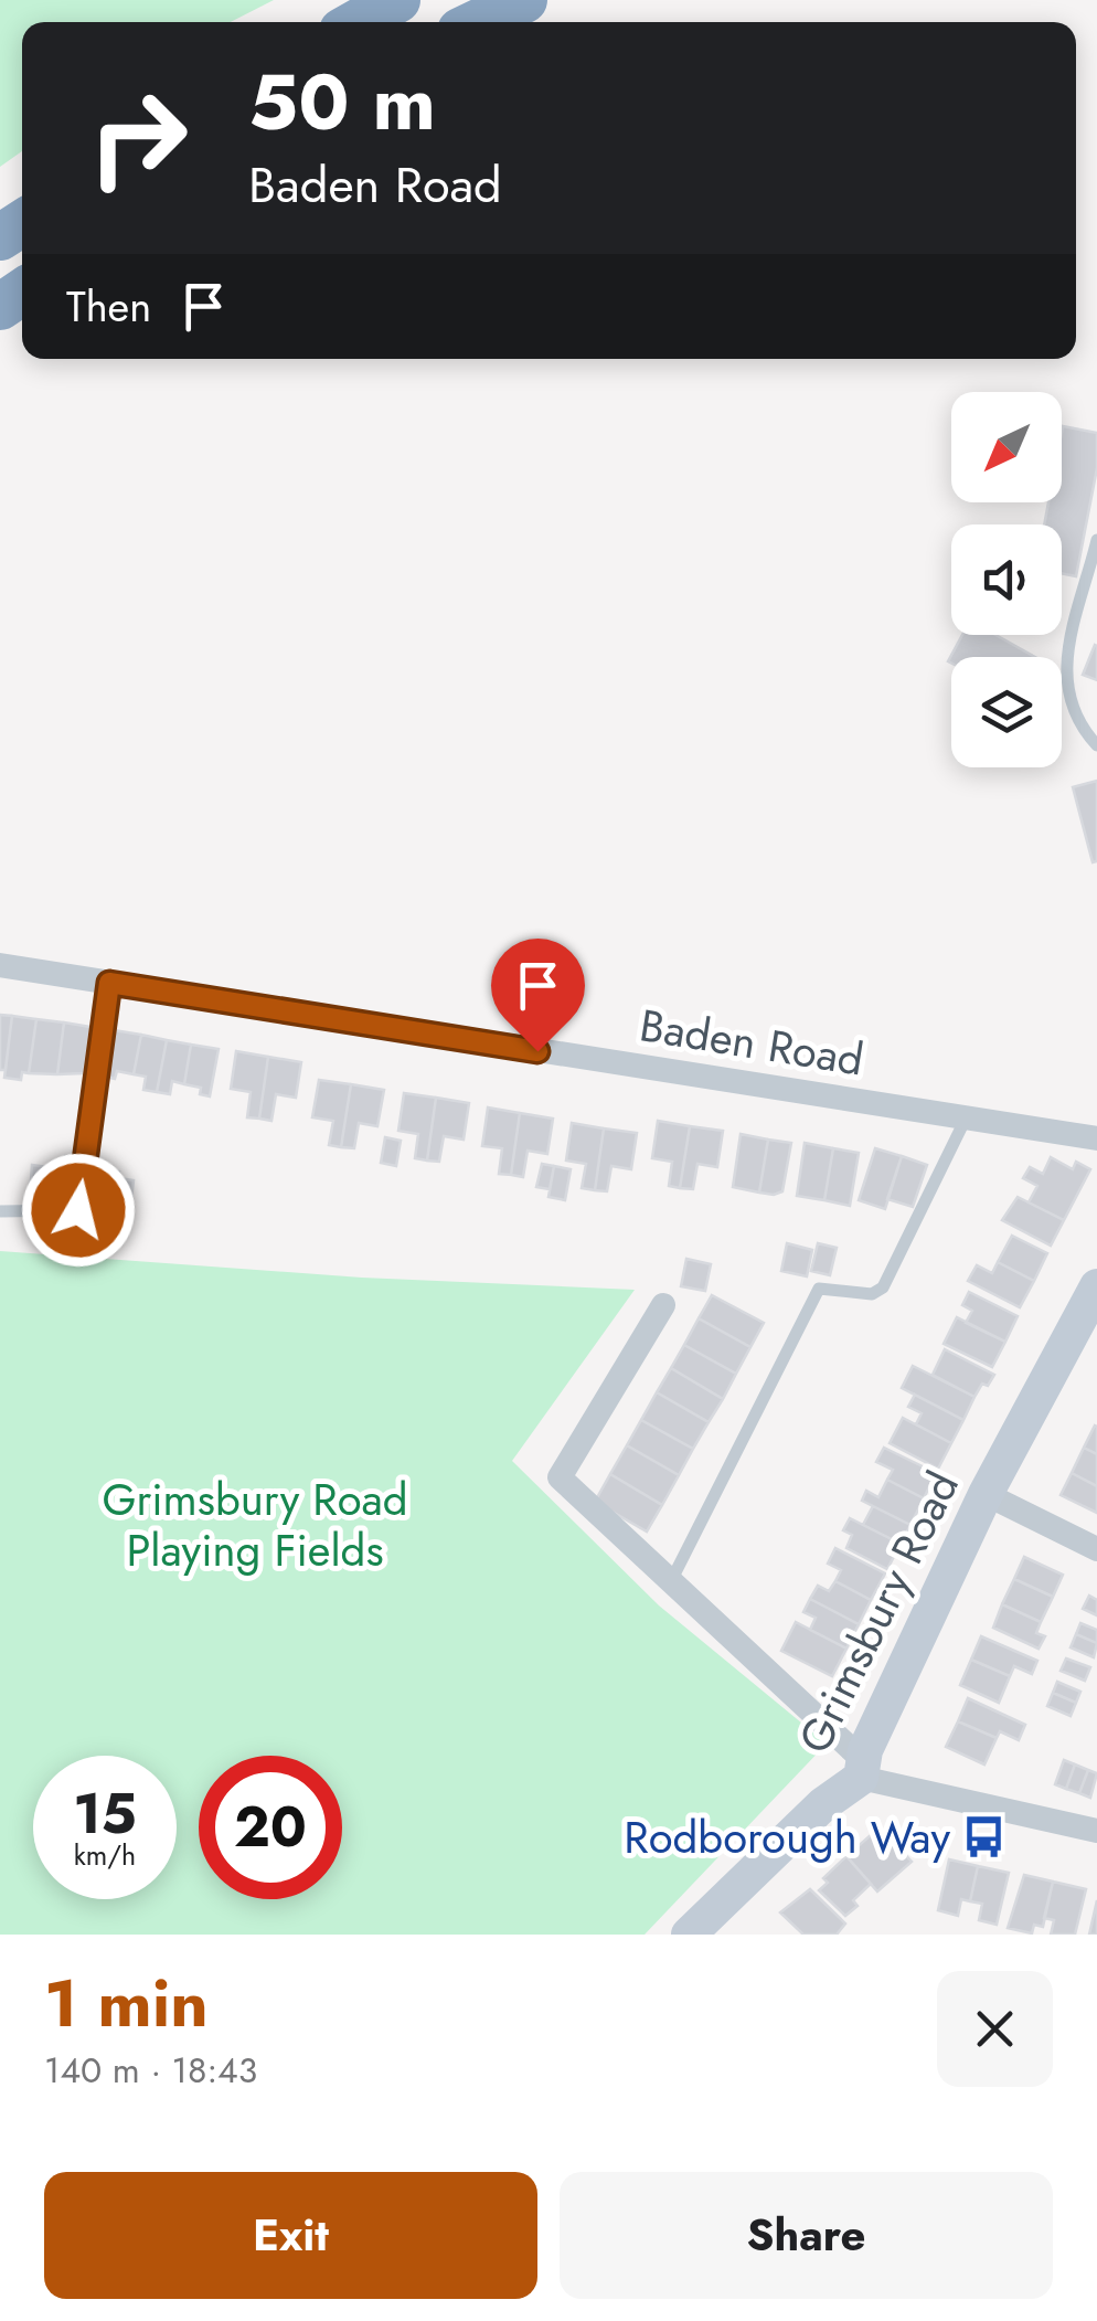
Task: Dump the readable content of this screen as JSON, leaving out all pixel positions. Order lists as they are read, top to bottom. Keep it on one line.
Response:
{"streets":{"street":["Baden Road","Grimsbury Road"]},"parks":["Grimsbury Road Playing Fields"],"places":{"bus stop":["Rodborough Way"]},"north":"bottom left","page":{"turn":["50 m","Baden Road"],"then":"Then","speed":"15 km/h","limit":"20","heading":["1 min","140 m · 18:43"],"buttons":["Exit","Share"]}}
